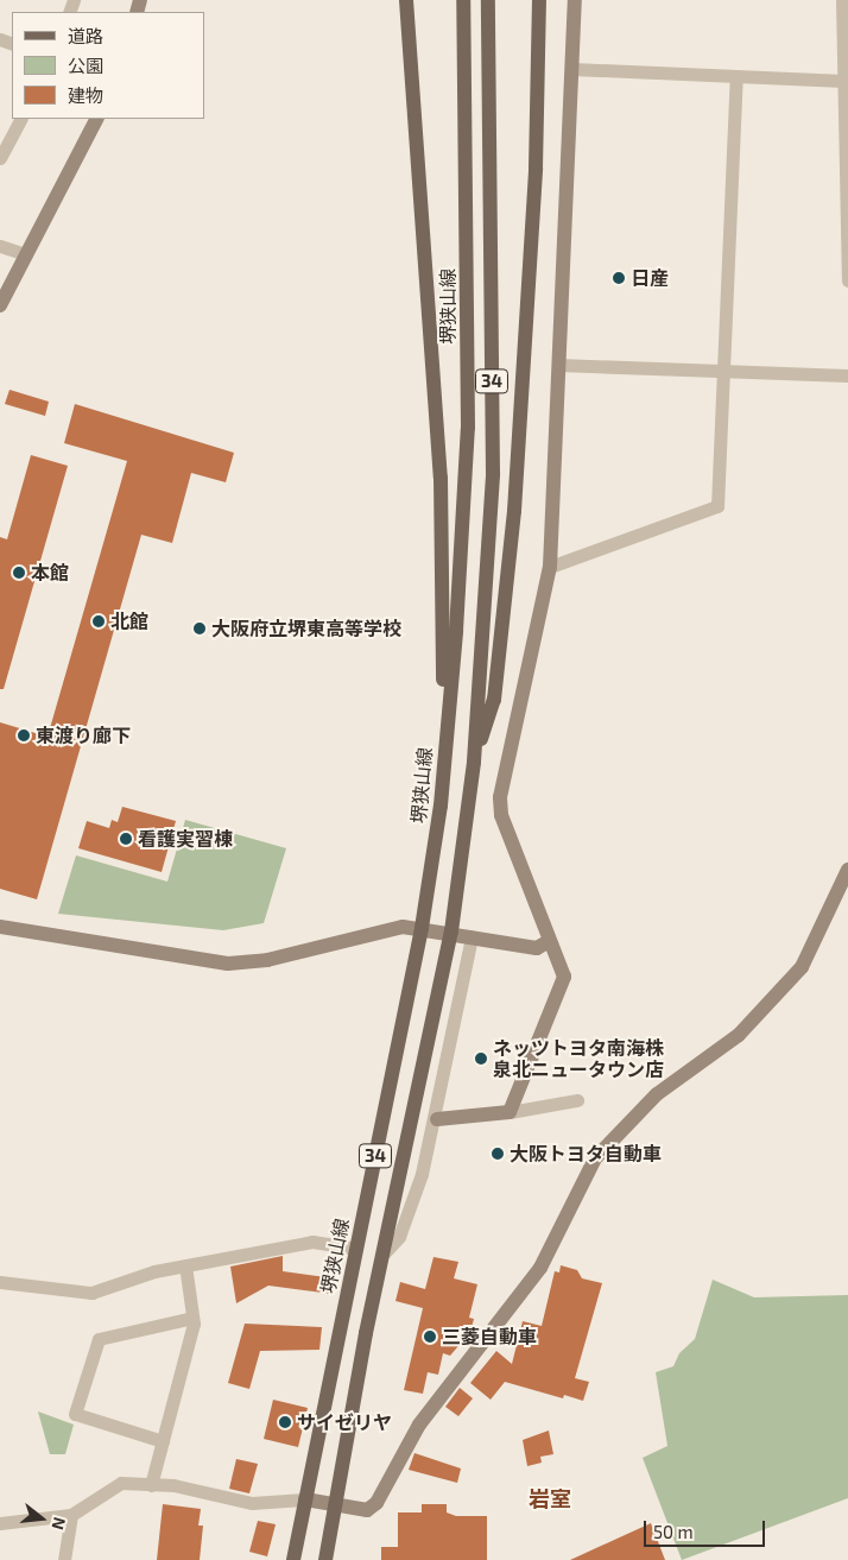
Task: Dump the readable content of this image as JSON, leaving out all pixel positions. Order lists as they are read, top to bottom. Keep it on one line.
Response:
{"streets":{"main road":["堺狭山線","34"]},"districts":["岩室"],"places":["日産","本館","北館","大阪府立堺東高等学校","東渡り廊下","看護実習棟","ネッツトヨタ南海株 泉北ニュータウン店","大阪トヨタ自動車","三菱自動車","サイゼリヤ"],"legend":["道路","公園","建物"],"scale_bar":"50 m","north":"right"}
